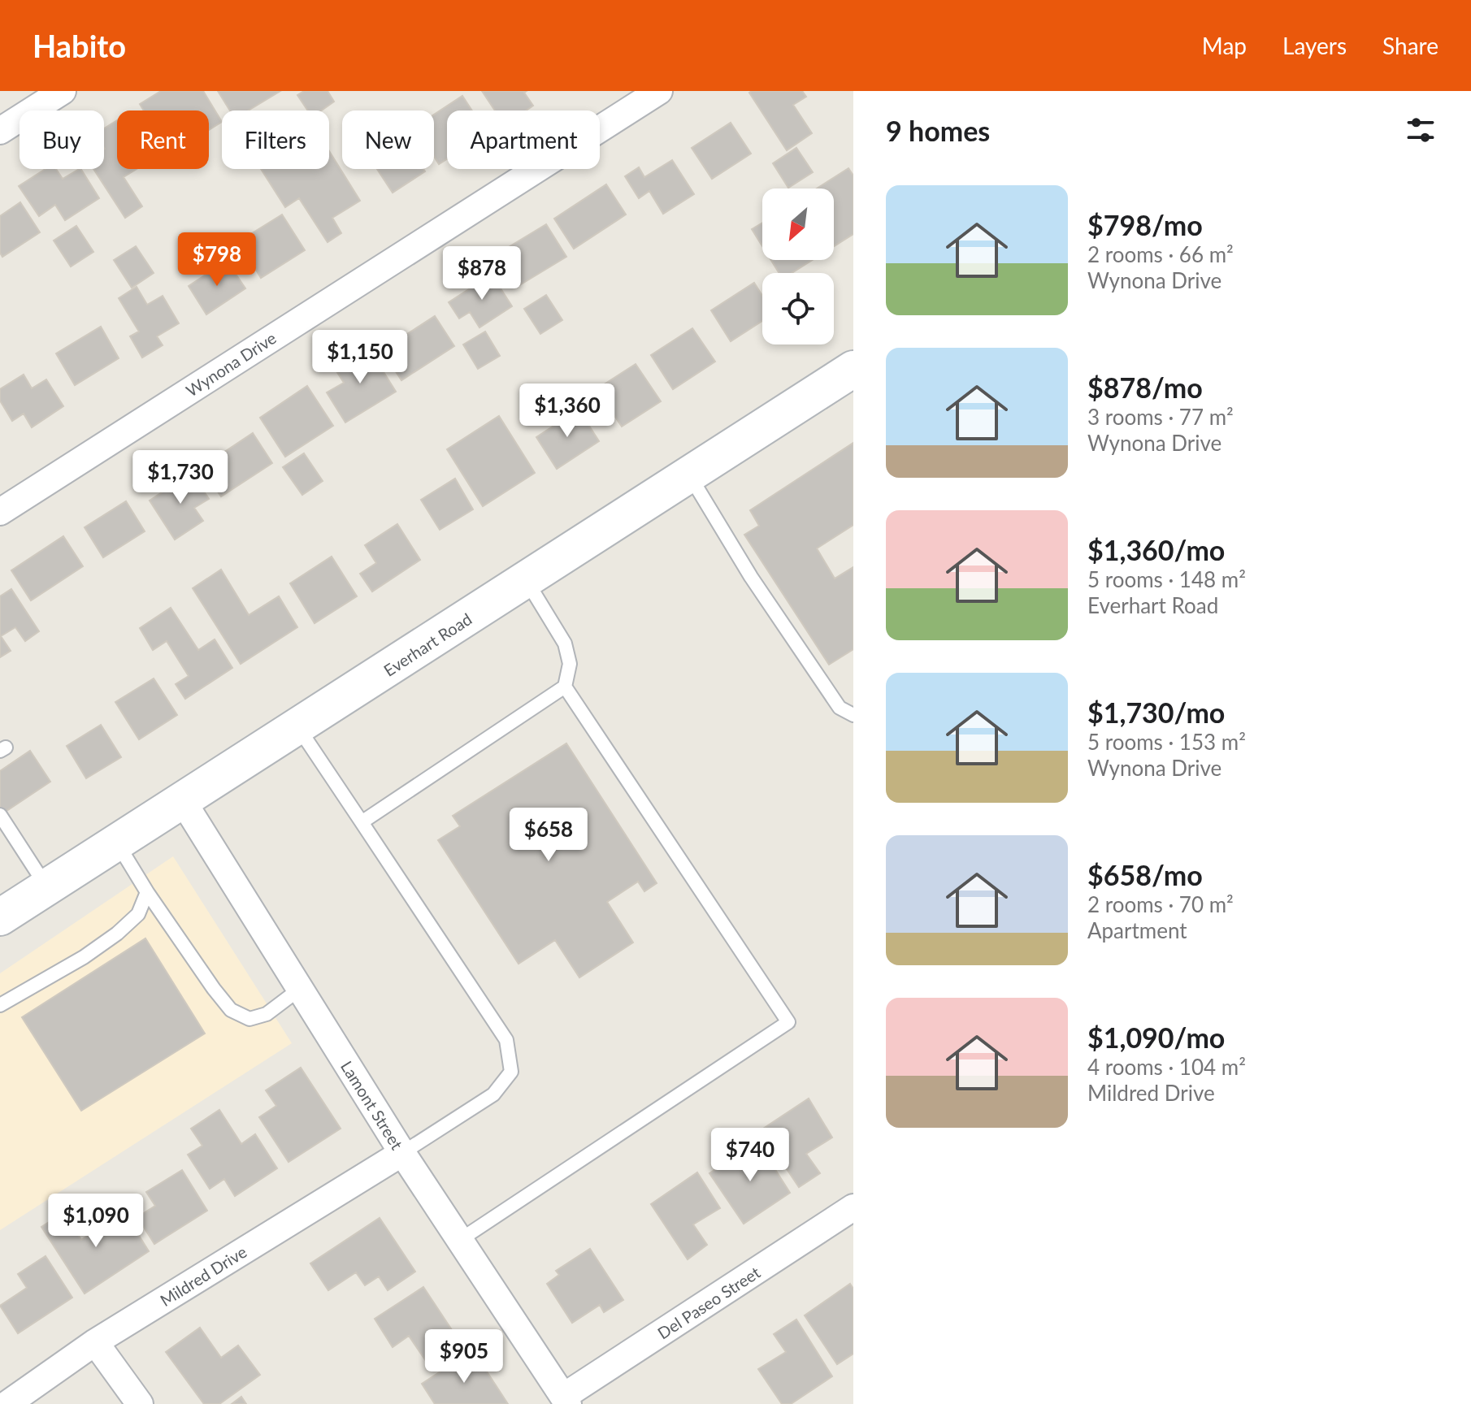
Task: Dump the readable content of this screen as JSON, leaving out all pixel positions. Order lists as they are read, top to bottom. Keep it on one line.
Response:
{"streets":{"main road":["Everhart Road"],"street":["Wynona Drive","Lamont Street","Mildred Drive","Del Paseo Street"]},"crossings":[["Everhart Road","Lamont Street"],["Lamont Street","Mildred Drive"],["Lamont Street","Del Paseo Street"]],"north":"bottom left","page":{"header":"Habito","nav":["Map","Layers","Share"],"heading":"9 homes","chip":["Buy","Rent","Filters","New","Apartment"],"list":[{"name":"$798/mo","note":"2 rooms · 66 m² · Wynona Drive"},{"name":"$878/mo","note":"3 rooms · 77 m² · Wynona Drive"},{"name":"$1,360/mo","note":"5 rooms · 148 m² · Everhart Road"},{"name":"$1,730/mo","note":"5 rooms · 153 m² · Wynona Drive"},{"name":"$658/mo","note":"2 rooms · 70 m² · Apartment"},{"name":"$1,090/mo","note":"4 rooms · 104 m² · Mildred Drive"}],"price":["$798","$878","$1,150","$1,360","$1,730","$658","$740","$1,090","$905"]}}
